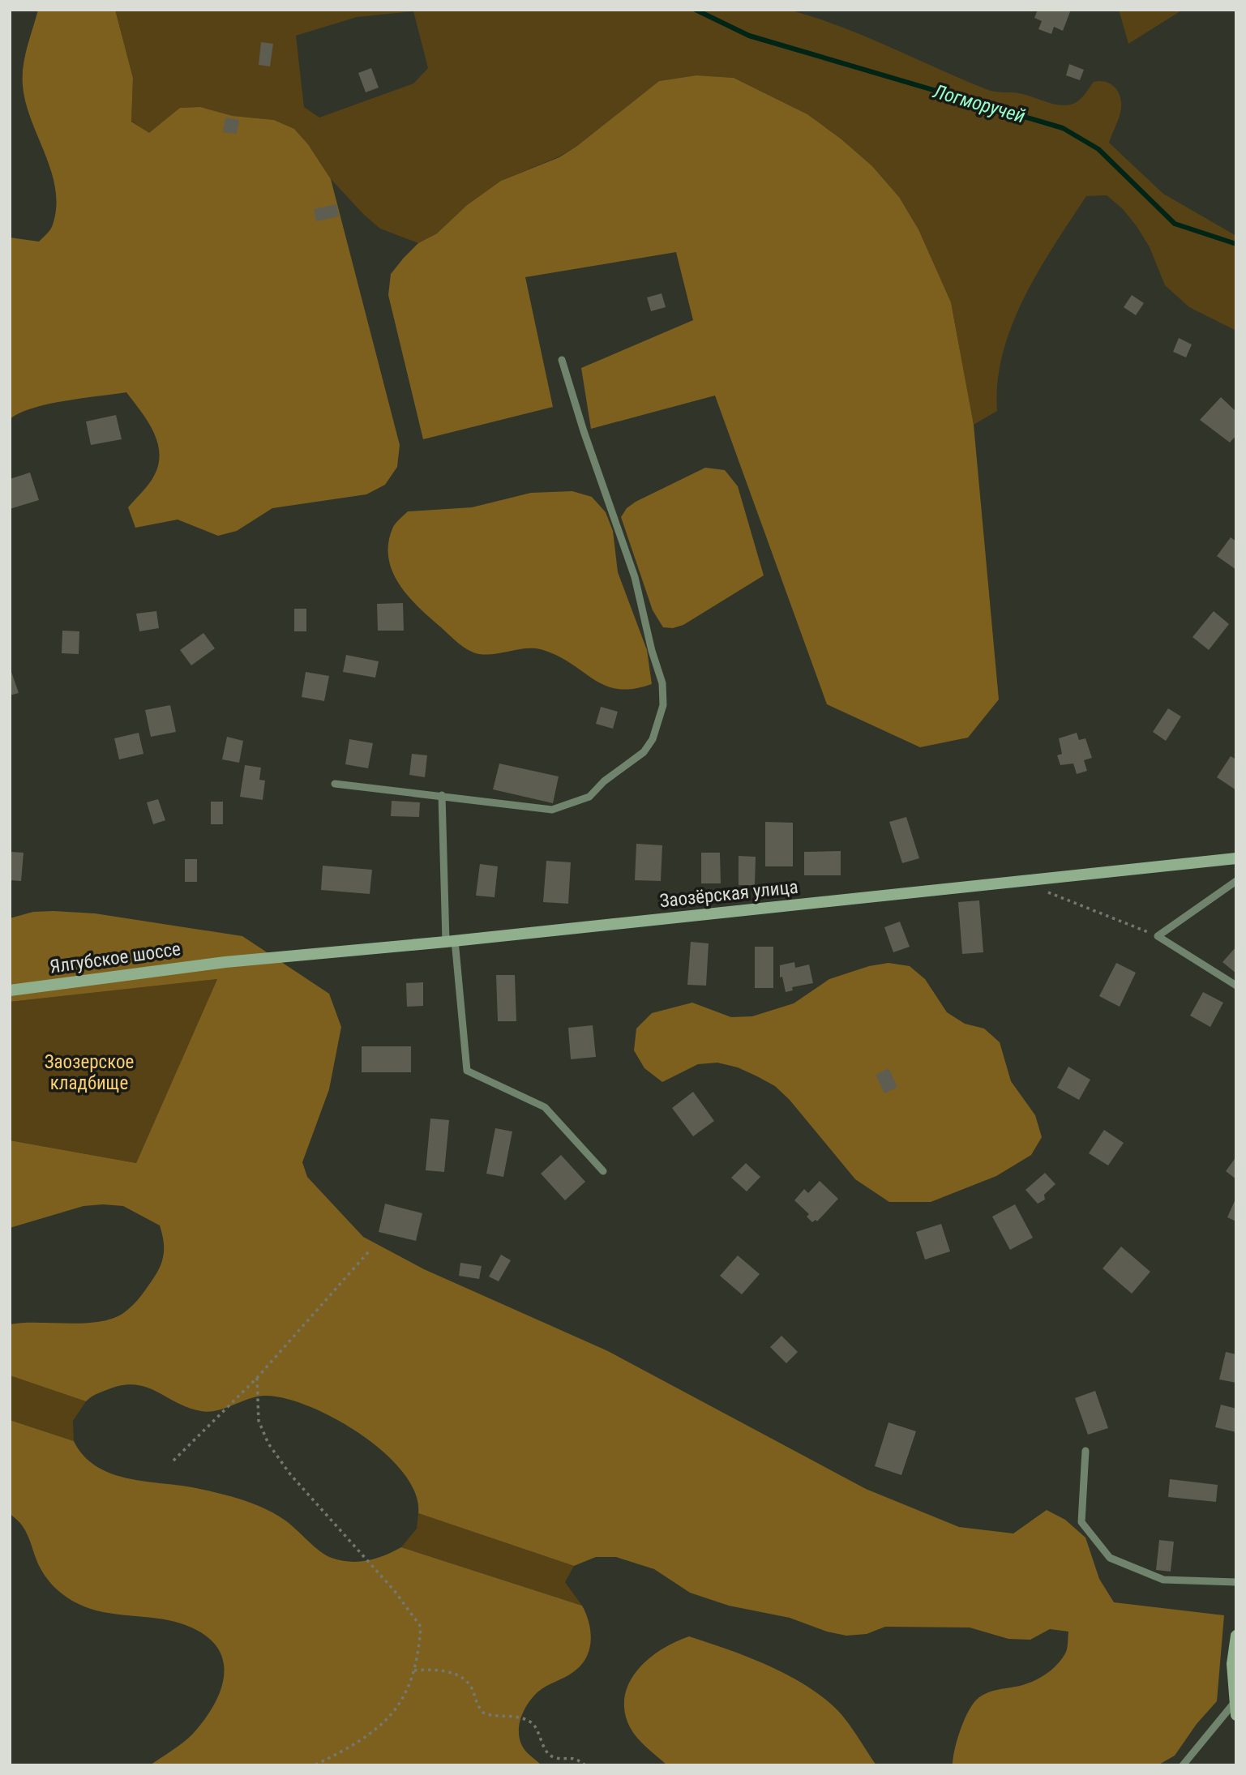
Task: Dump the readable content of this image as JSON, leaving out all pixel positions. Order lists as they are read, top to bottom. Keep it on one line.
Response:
{"streets":{"street":["Заозёрская улица","Ялгубское шоссе"]},"crossings":[["Заозёрская улица","Ялгубское шоссе"]],"water":["Логморучей"],"parks":["Заозерское кладбище"]}
